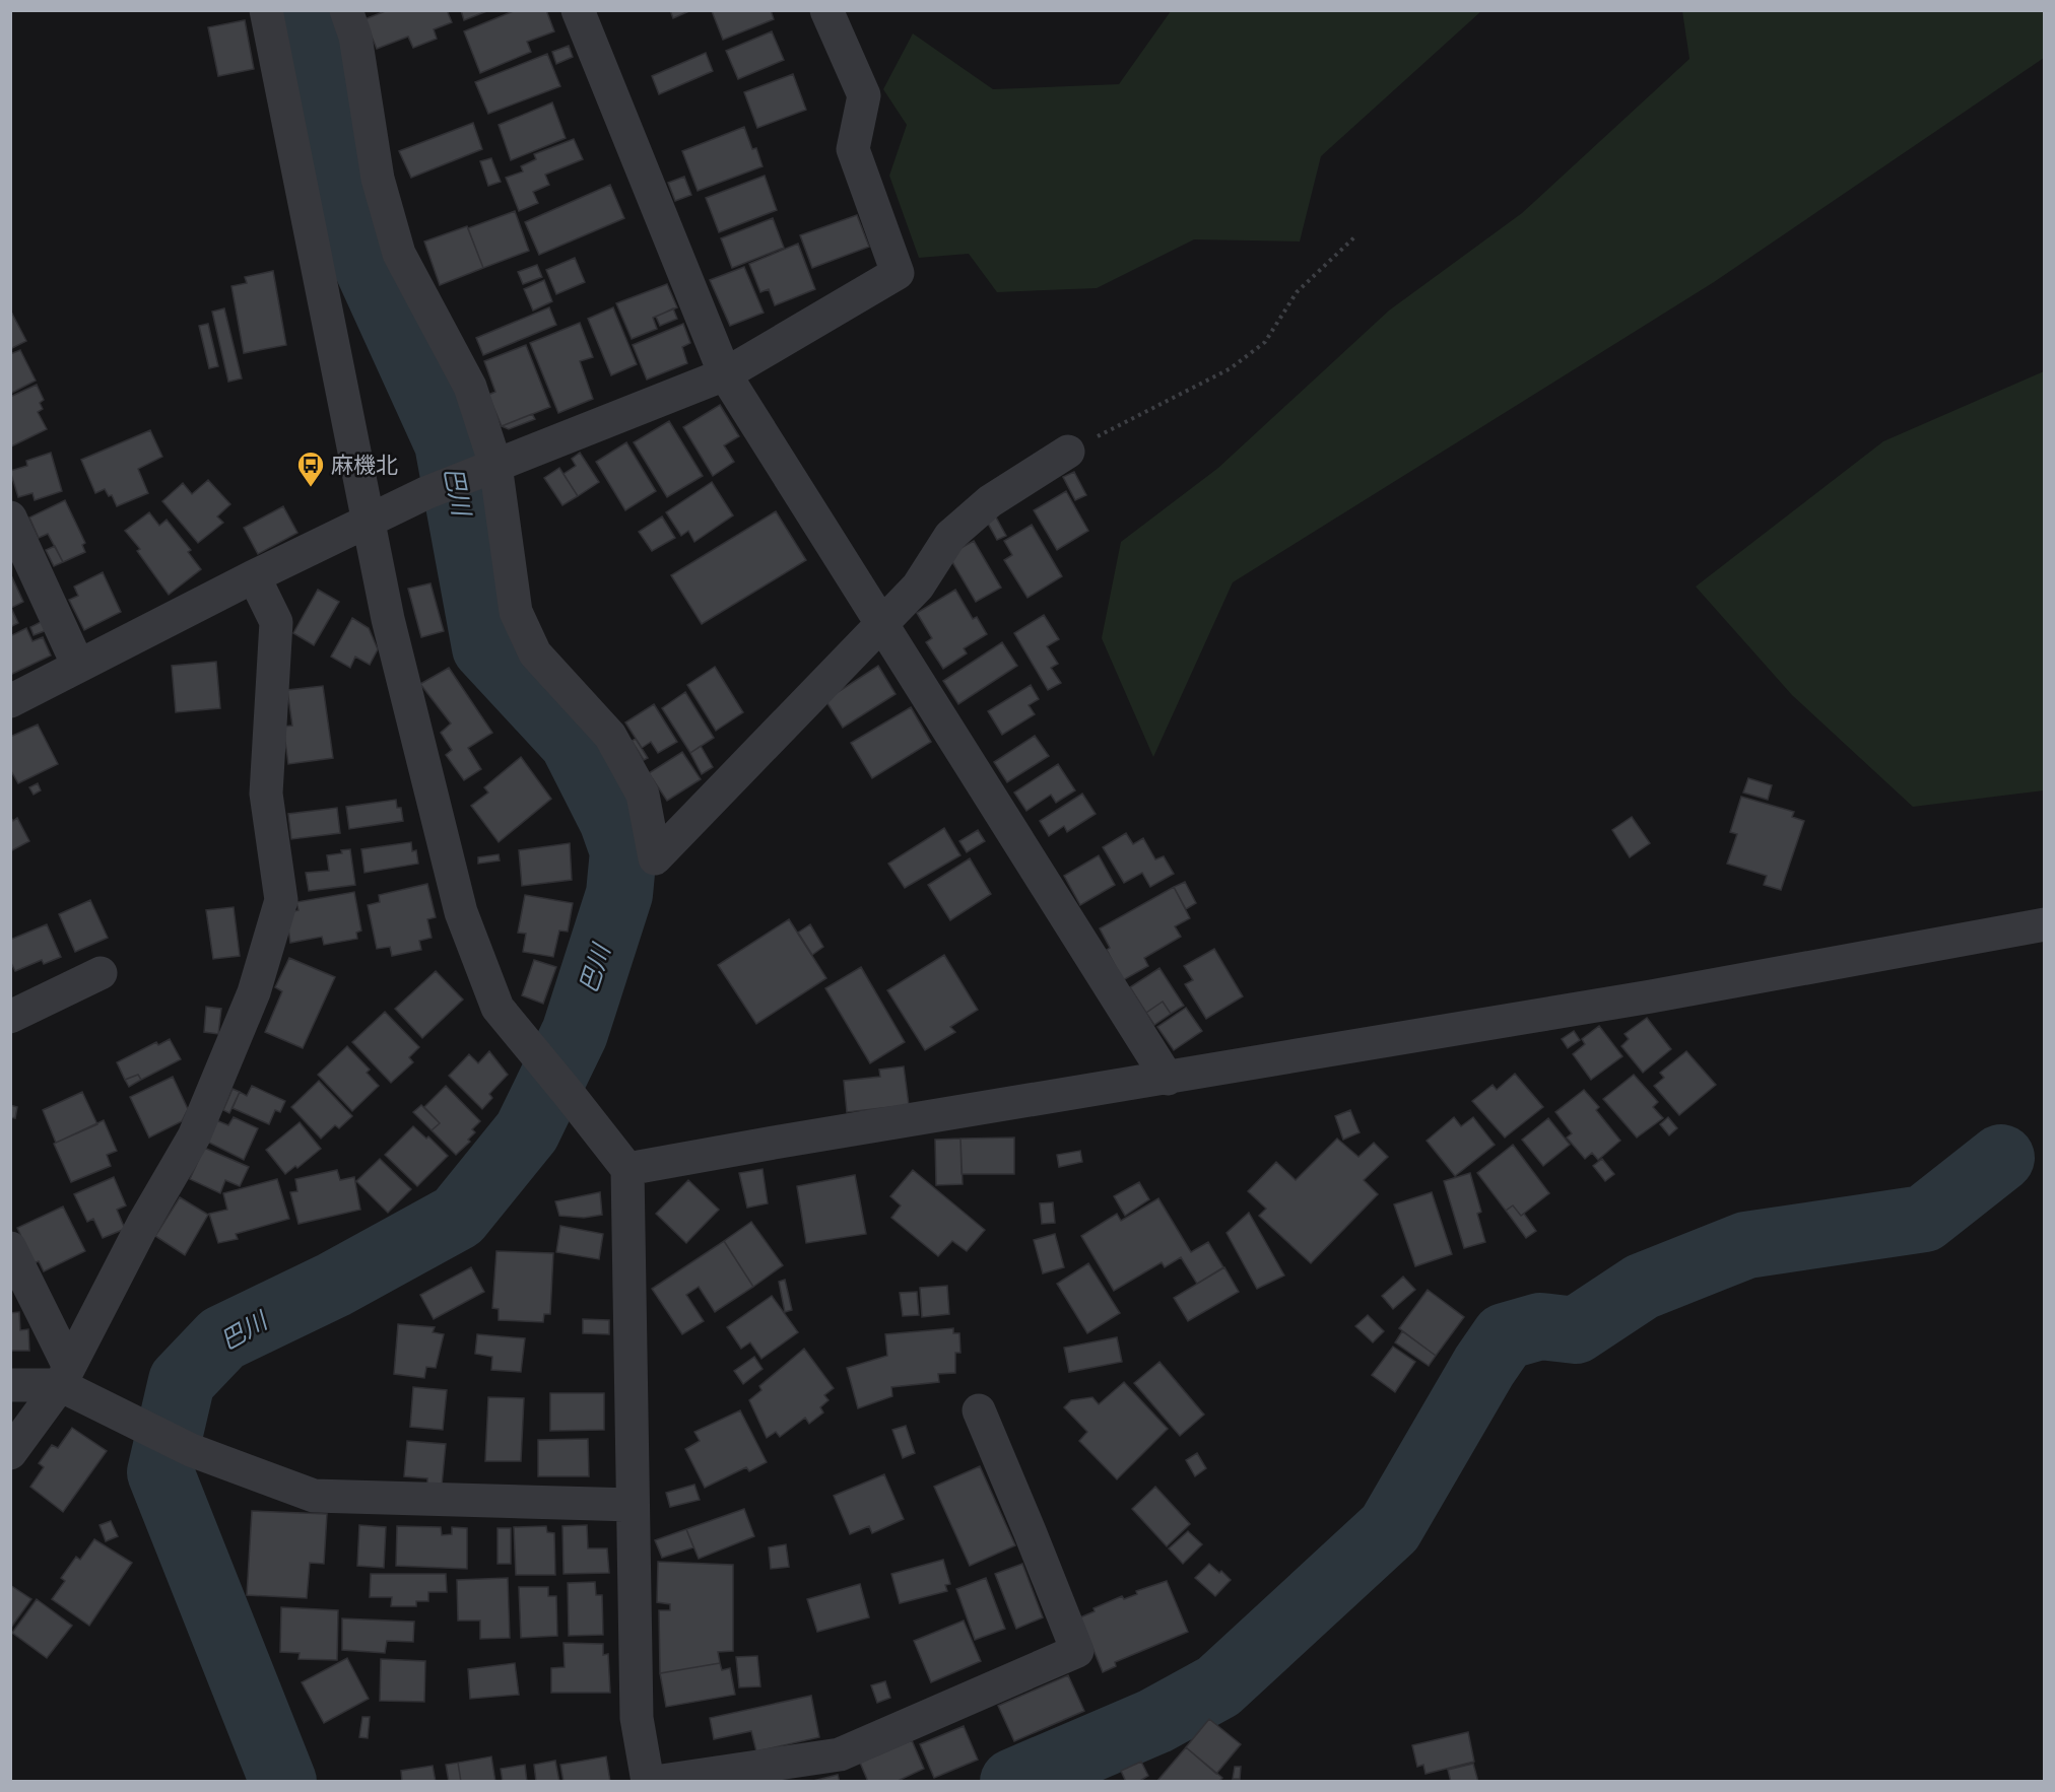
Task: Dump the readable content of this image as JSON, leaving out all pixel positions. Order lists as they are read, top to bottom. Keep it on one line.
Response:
{"water":["巴川"],"places":{"bus stop":["麻機北"]}}
